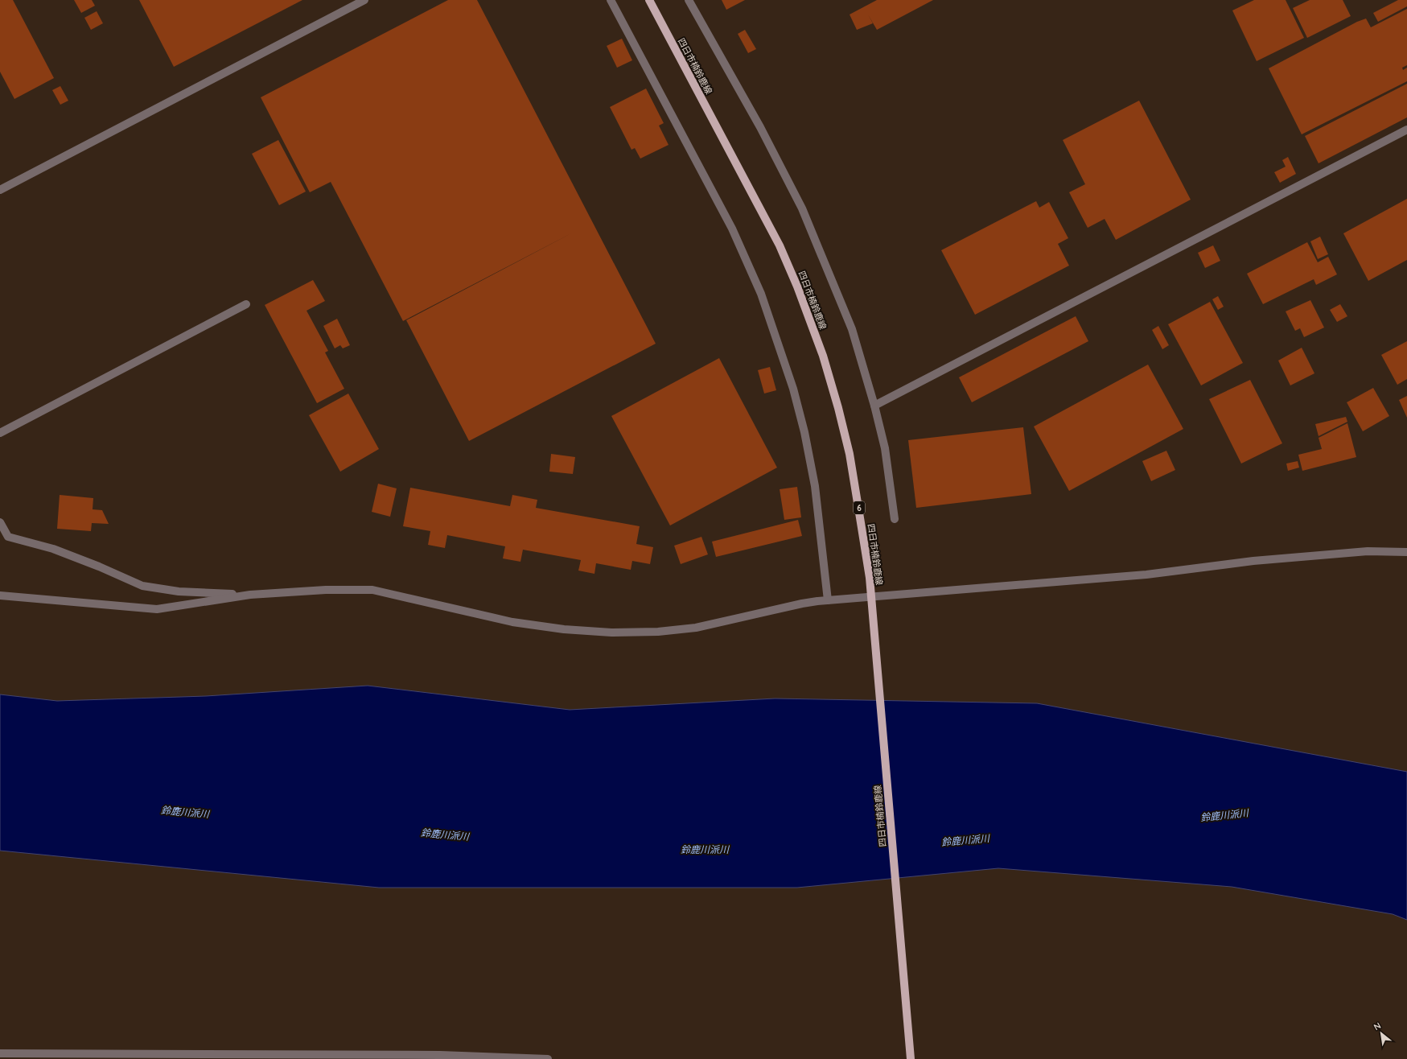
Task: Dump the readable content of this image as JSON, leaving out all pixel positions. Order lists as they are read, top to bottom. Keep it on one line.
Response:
{"streets":{"main road":["四日市楠鈴鹿線","6"]},"water":["鈴鹿川派川"],"north":"top left"}
